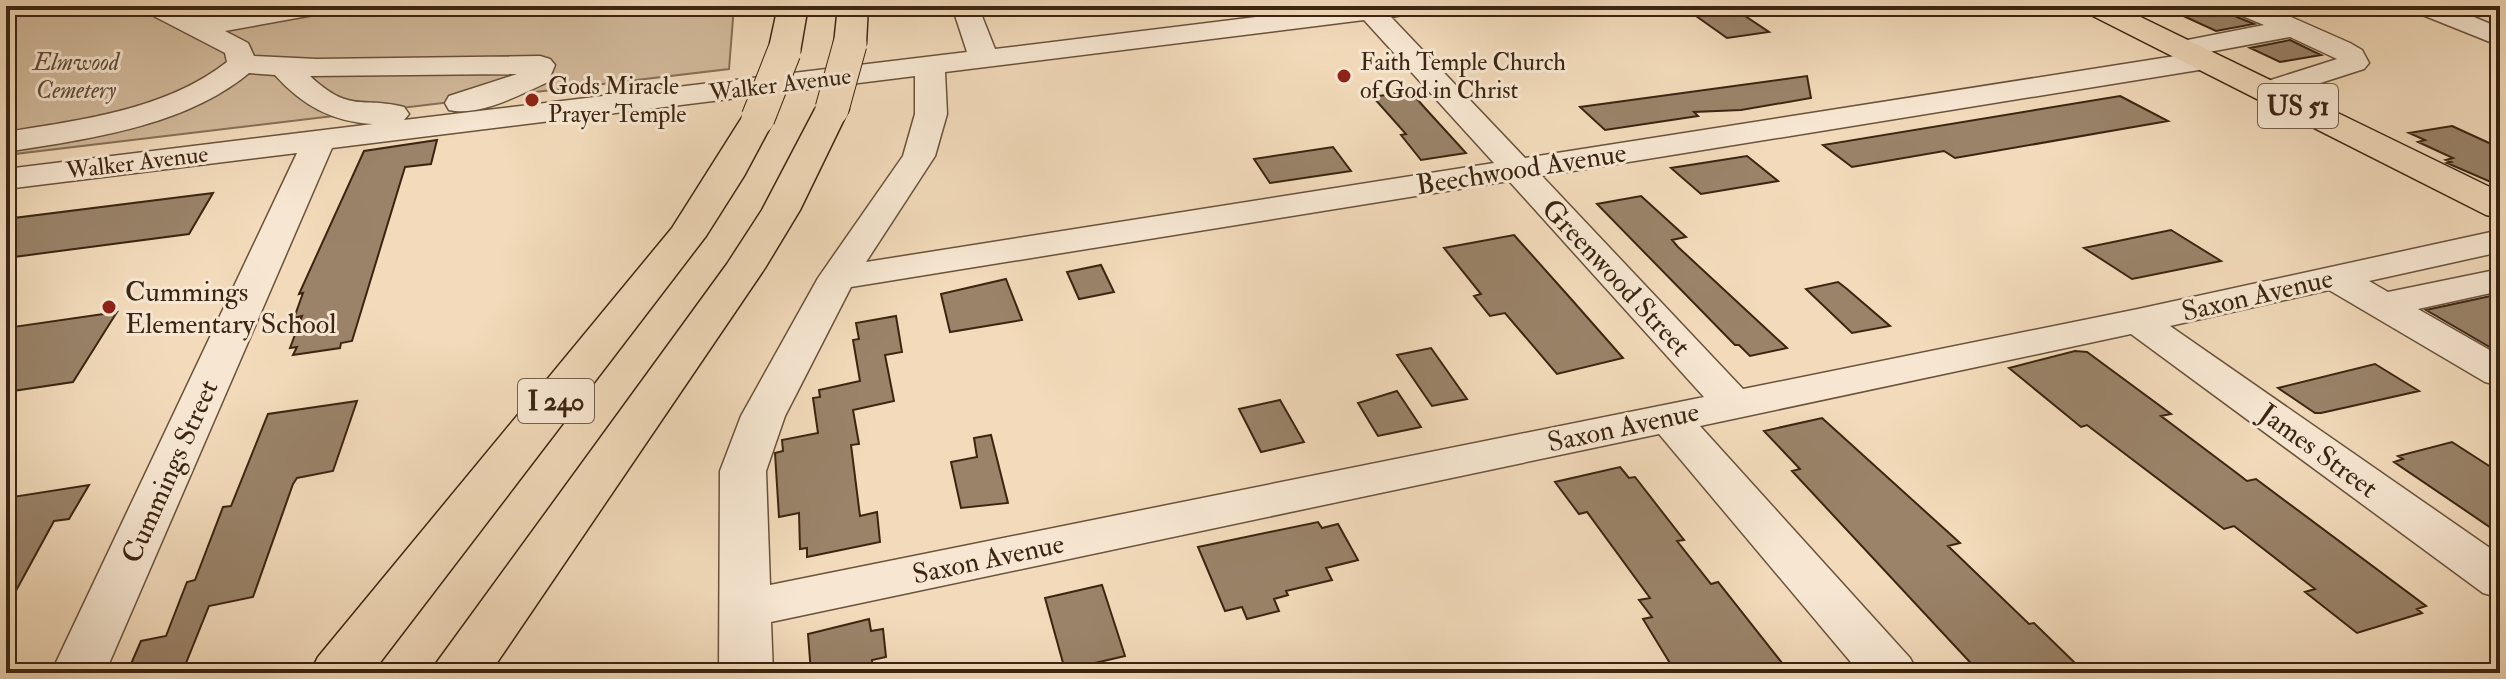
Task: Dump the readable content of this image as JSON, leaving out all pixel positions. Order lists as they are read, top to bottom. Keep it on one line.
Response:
{"streets":{"main road":["US 51","I 240"],"street":["Walker Avenue","Beechwood Avenue","Greenwood Street","Saxon Avenue","James Street","Cummings Street"]},"crossings":[["Walker Avenue","Greenwood Street"],["Walker Avenue","Cummings Street"],["US 51","Beechwood Avenue"],["Beechwood Avenue","Greenwood Street"],["Greenwood Street","Saxon Avenue"],["Saxon Avenue","James Street"]],"parks":["Elmwood Cemetery"],"places":["Faith Temple Church of God in Christ","Gods Miracle Prayer Temple","Cummings Elementary School"]}
